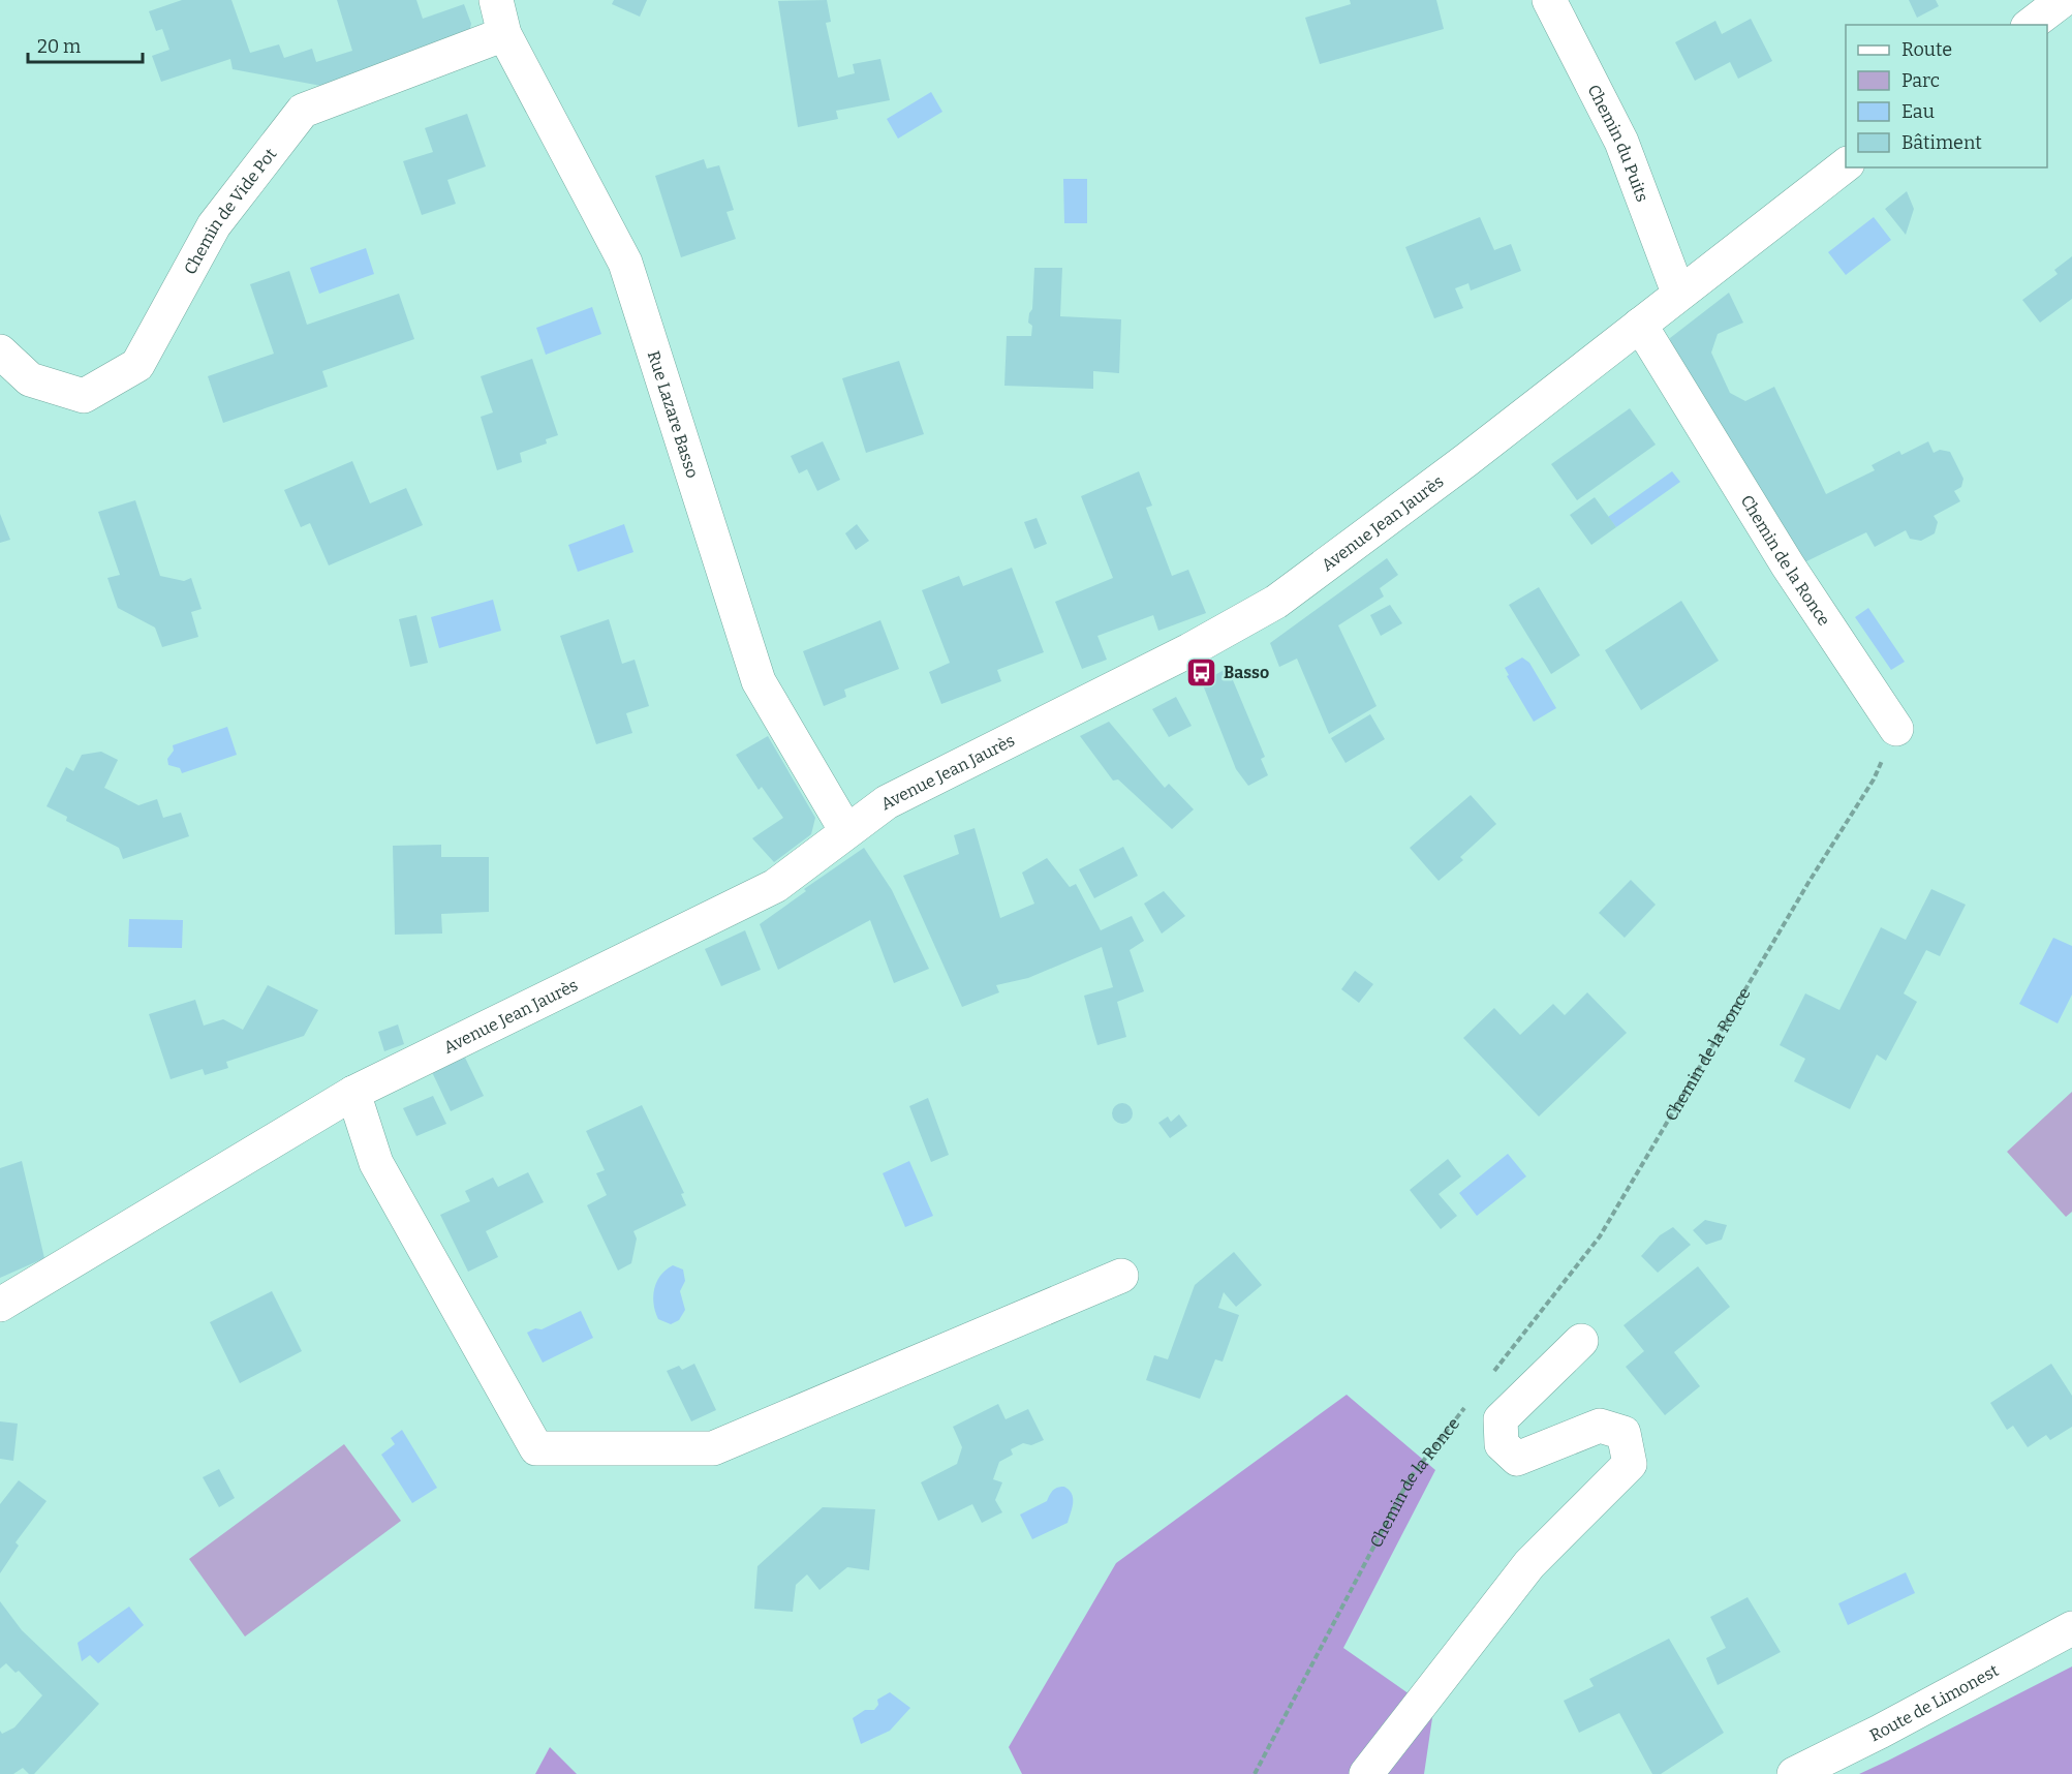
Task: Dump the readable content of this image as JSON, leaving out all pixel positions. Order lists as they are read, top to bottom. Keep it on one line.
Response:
{"streets":{"street":["Chemin du Puits","Chemin de Vide Pot","Rue Lazare Basso","Avenue Jean Jaurès","Chemin de la Ronce","Route de Limonest"]},"crossings":[["Chemin du Puits","Avenue Jean Jaurès"],["Chemin de Vide Pot","Rue Lazare Basso"],["Rue Lazare Basso","Avenue Jean Jaurès"],["Avenue Jean Jaurès","Chemin de la Ronce"]],"places":{"bus stop":["Basso"]},"legend":["Route","Parc","Eau","Bâtiment"],"scale_bar":"20 m"}
